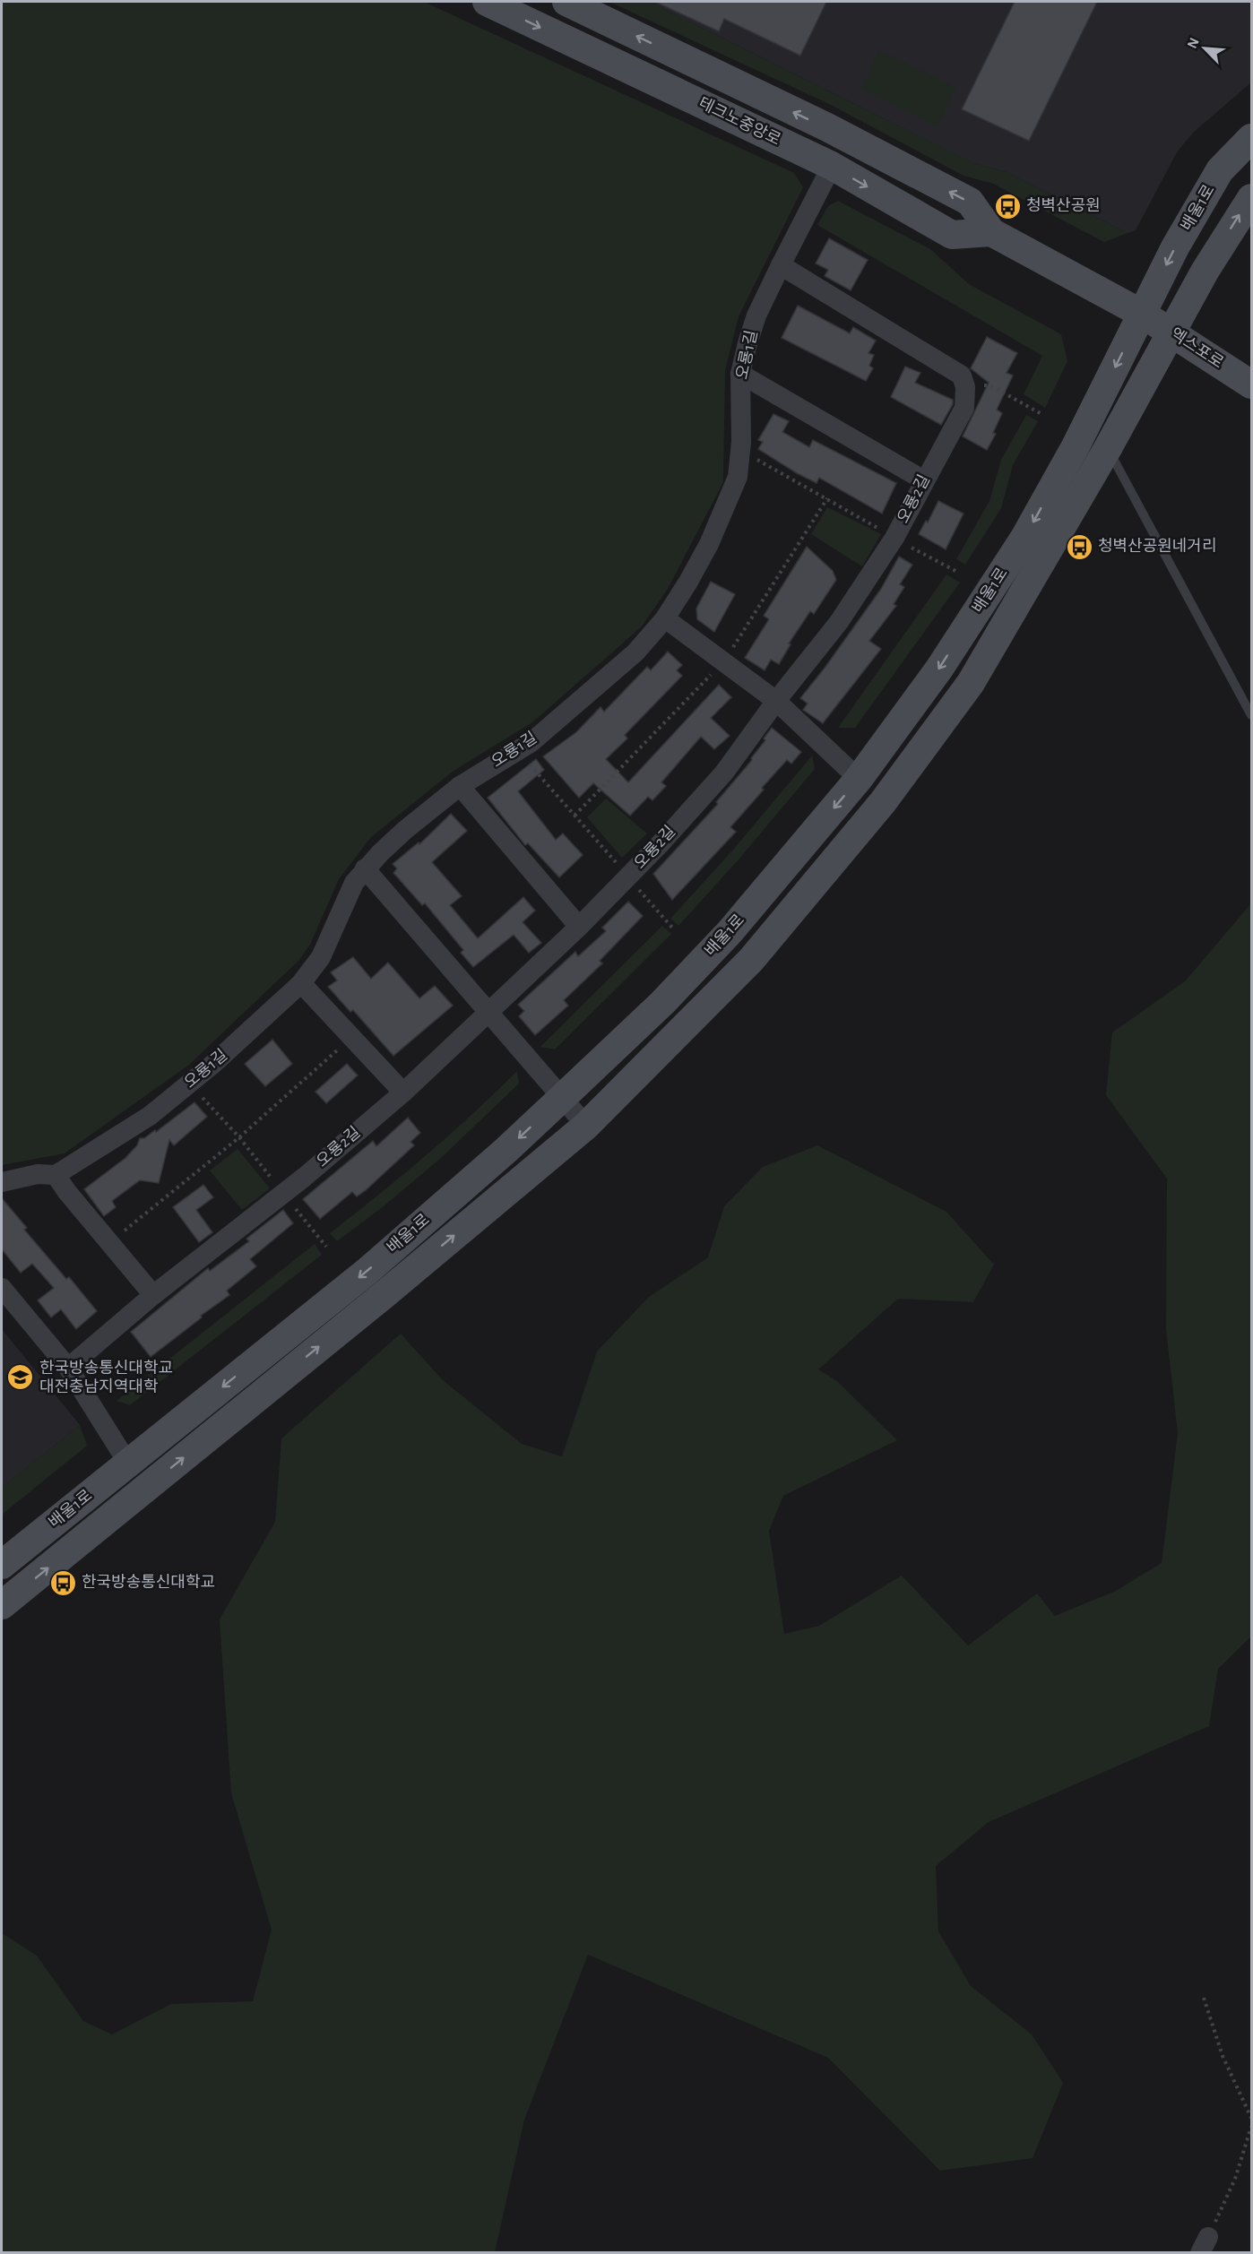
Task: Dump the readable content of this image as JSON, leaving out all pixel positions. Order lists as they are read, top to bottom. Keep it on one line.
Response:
{"streets":{"main road":["테크노중앙로","배울1로","엑스포로"],"street":["오룡1길","오룡2길"]},"crossings":[["테크노중앙로","배울1로"],["테크노중앙로","엑스포로"],["테크노중앙로","오룡1길"],["배울1로","엑스포로"]],"places":{"bus stop":["청벽산공원","청벽산공원네거리","한국방송통신대학교"],"school or university":["한국방송통신대학교 대전충남지역대학"]},"north":"top left"}
